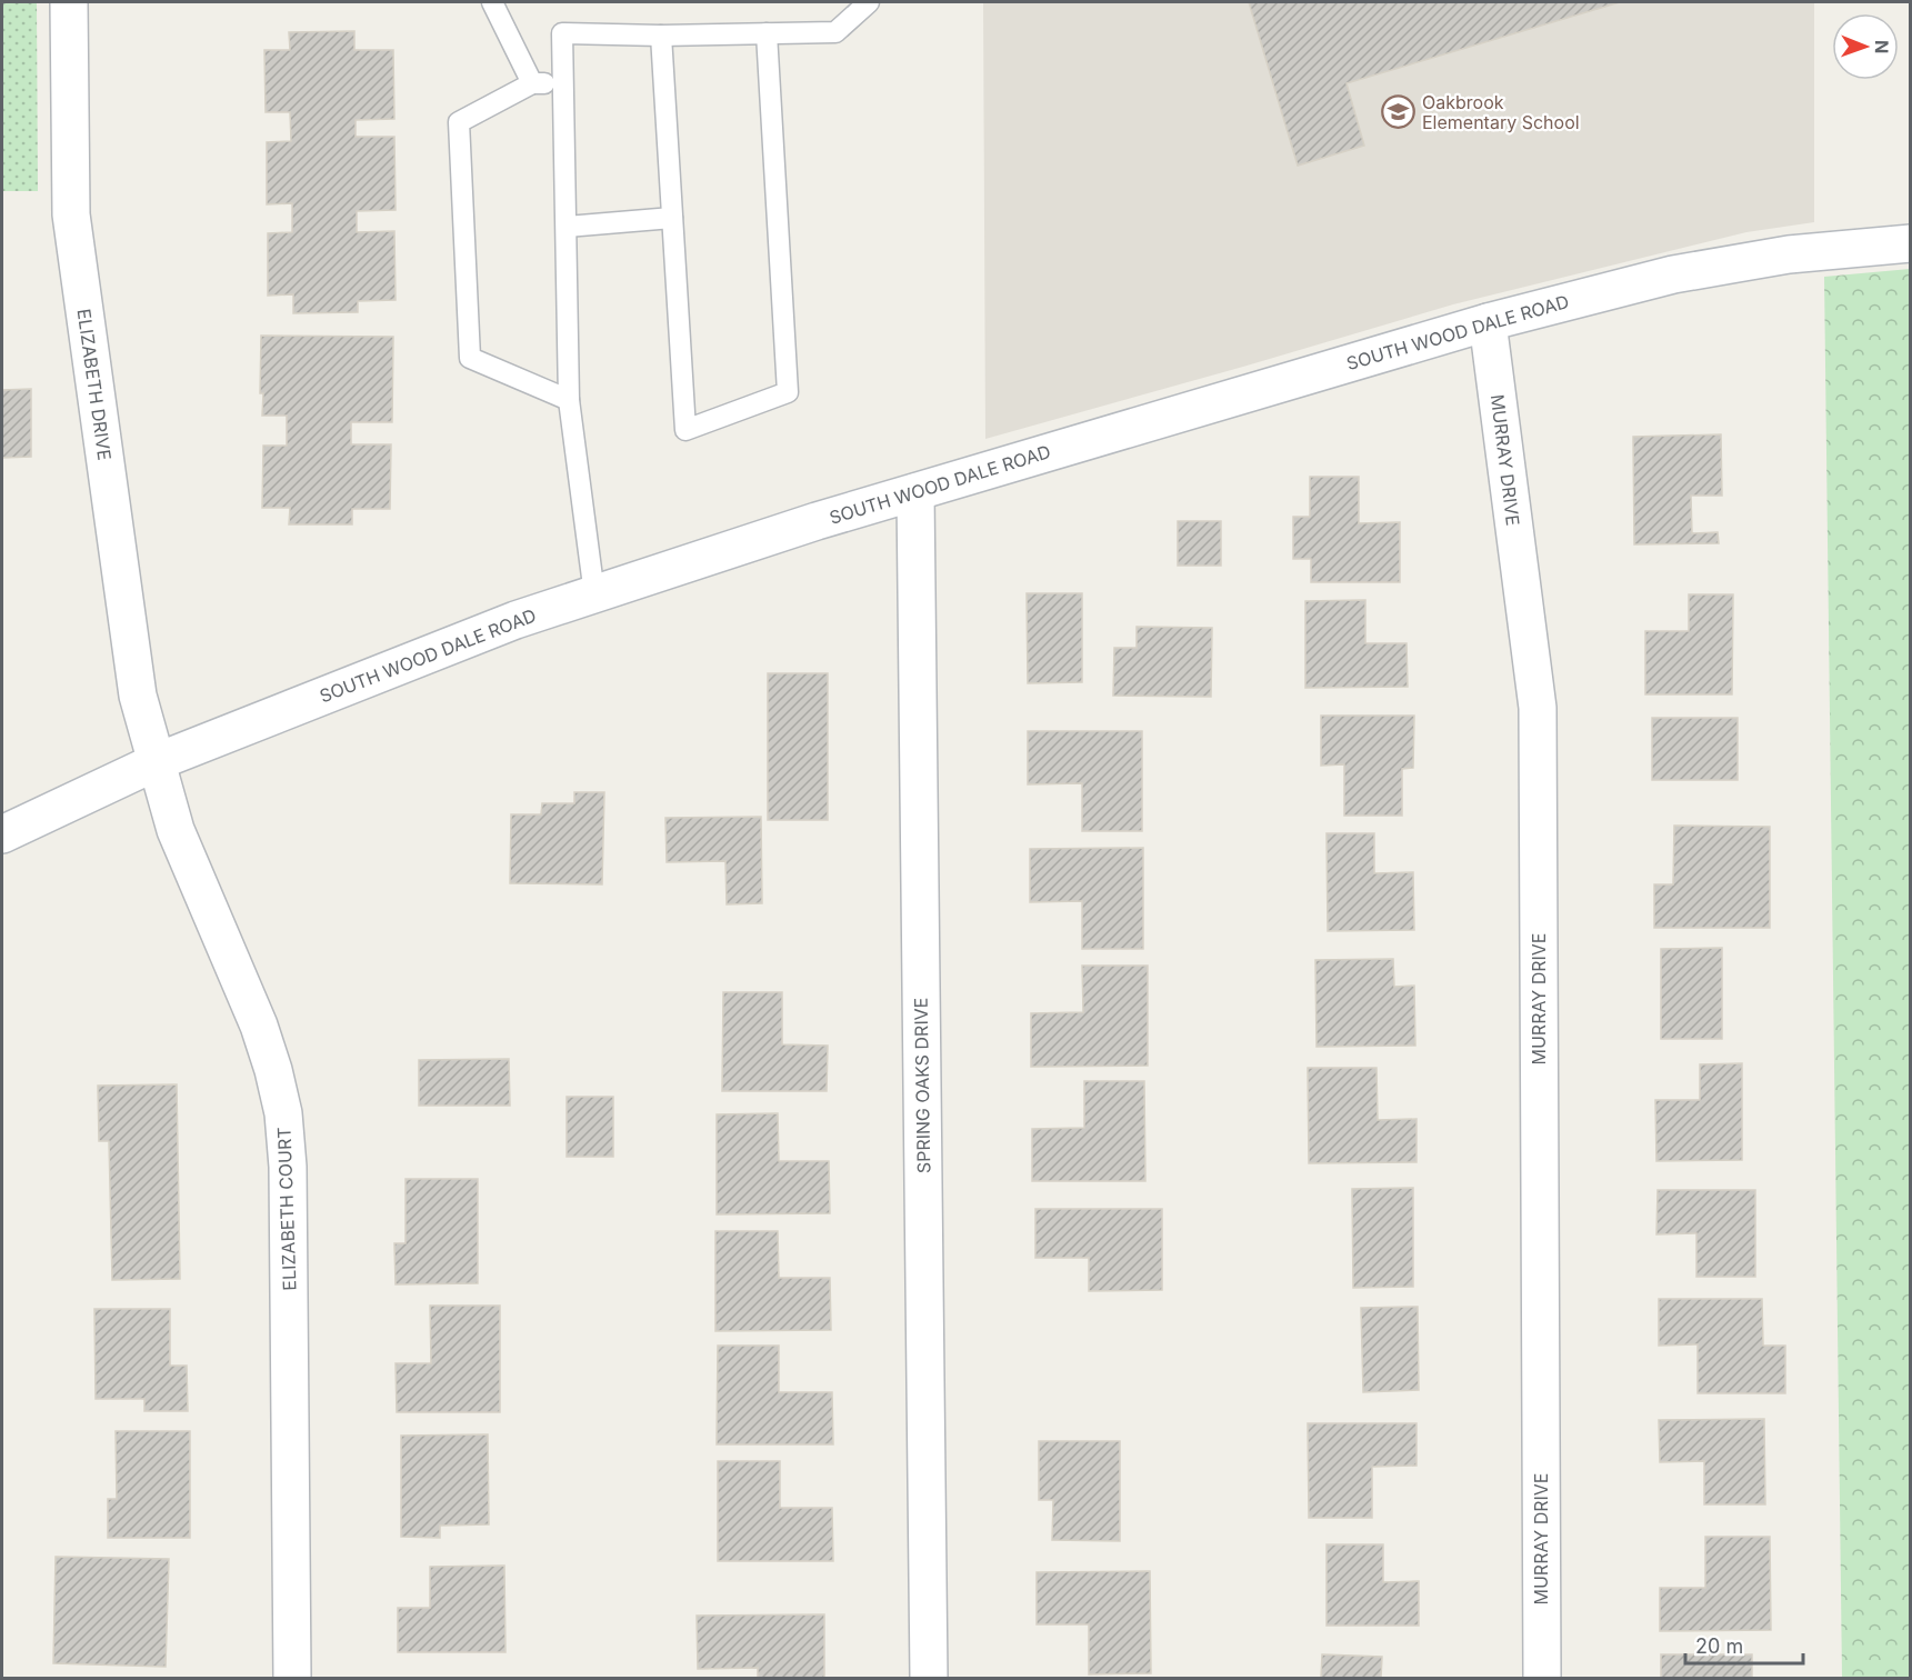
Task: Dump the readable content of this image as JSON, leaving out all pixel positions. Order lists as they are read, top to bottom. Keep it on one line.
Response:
{"streets":{"street":["SOUTH WOOD DALE ROAD","ELIZABETH DRIVE","MURRAY DRIVE","SPRING OAKS DRIVE","ELIZABETH COURT"]},"crossings":[["SOUTH WOOD DALE ROAD","ELIZABETH DRIVE"],["SOUTH WOOD DALE ROAD","MURRAY DRIVE"],["SOUTH WOOD DALE ROAD","SPRING OAKS DRIVE"],["SOUTH WOOD DALE ROAD","ELIZABETH COURT"],["ELIZABETH DRIVE","ELIZABETH COURT"]],"places":{"school or university":["Oakbrook Elementary School"]},"scale_bar":"20 m","north":"right"}
